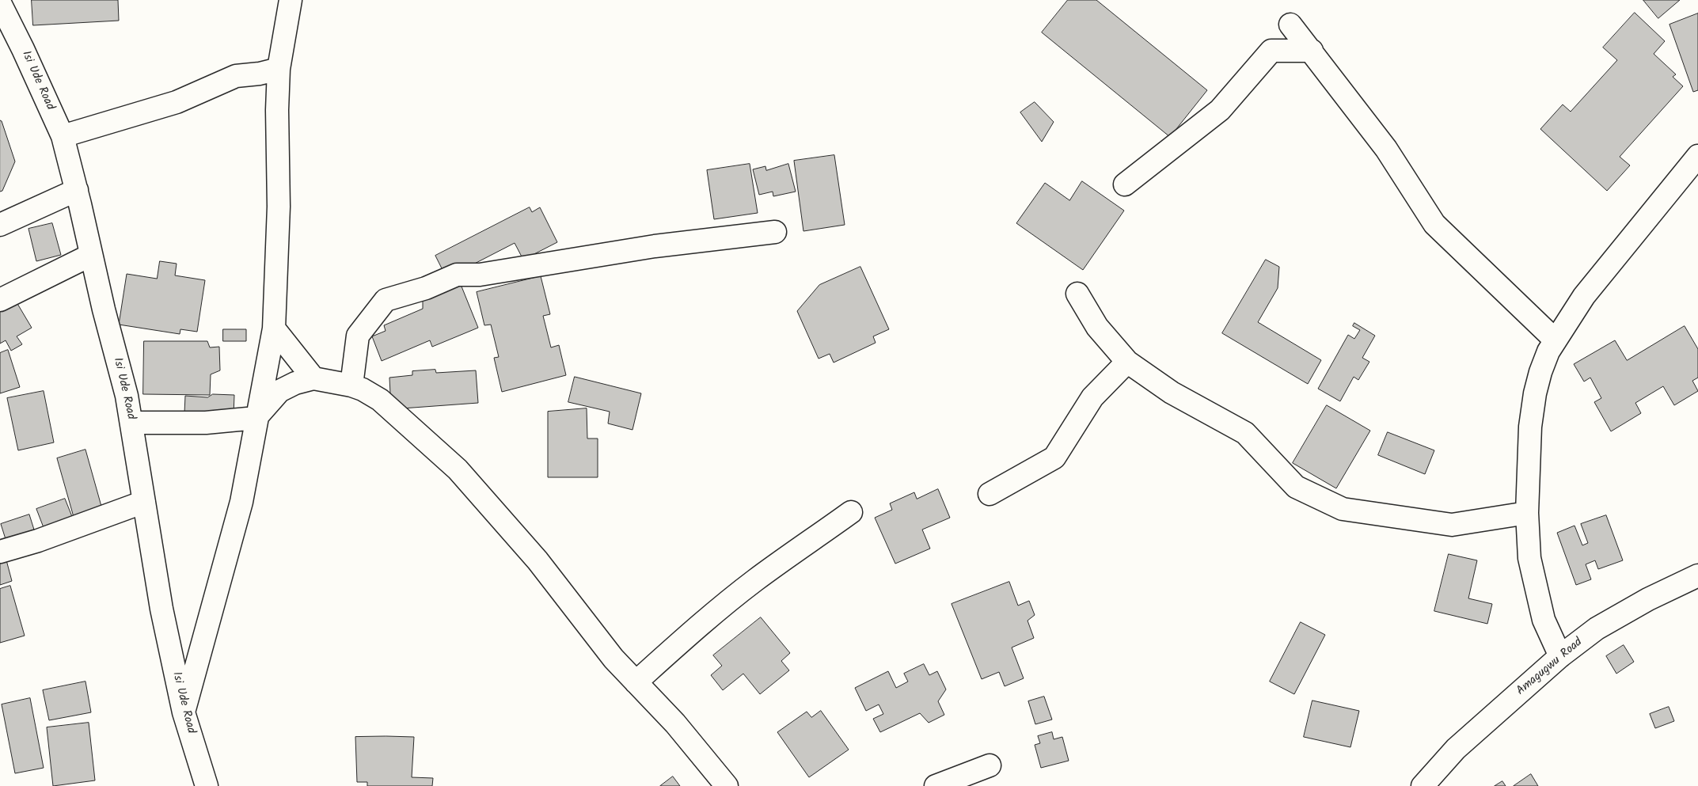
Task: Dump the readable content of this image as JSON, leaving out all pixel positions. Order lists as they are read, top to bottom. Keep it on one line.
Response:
{"streets":{"street":["Isi Ude Road","Amagugwu Road"]}}
